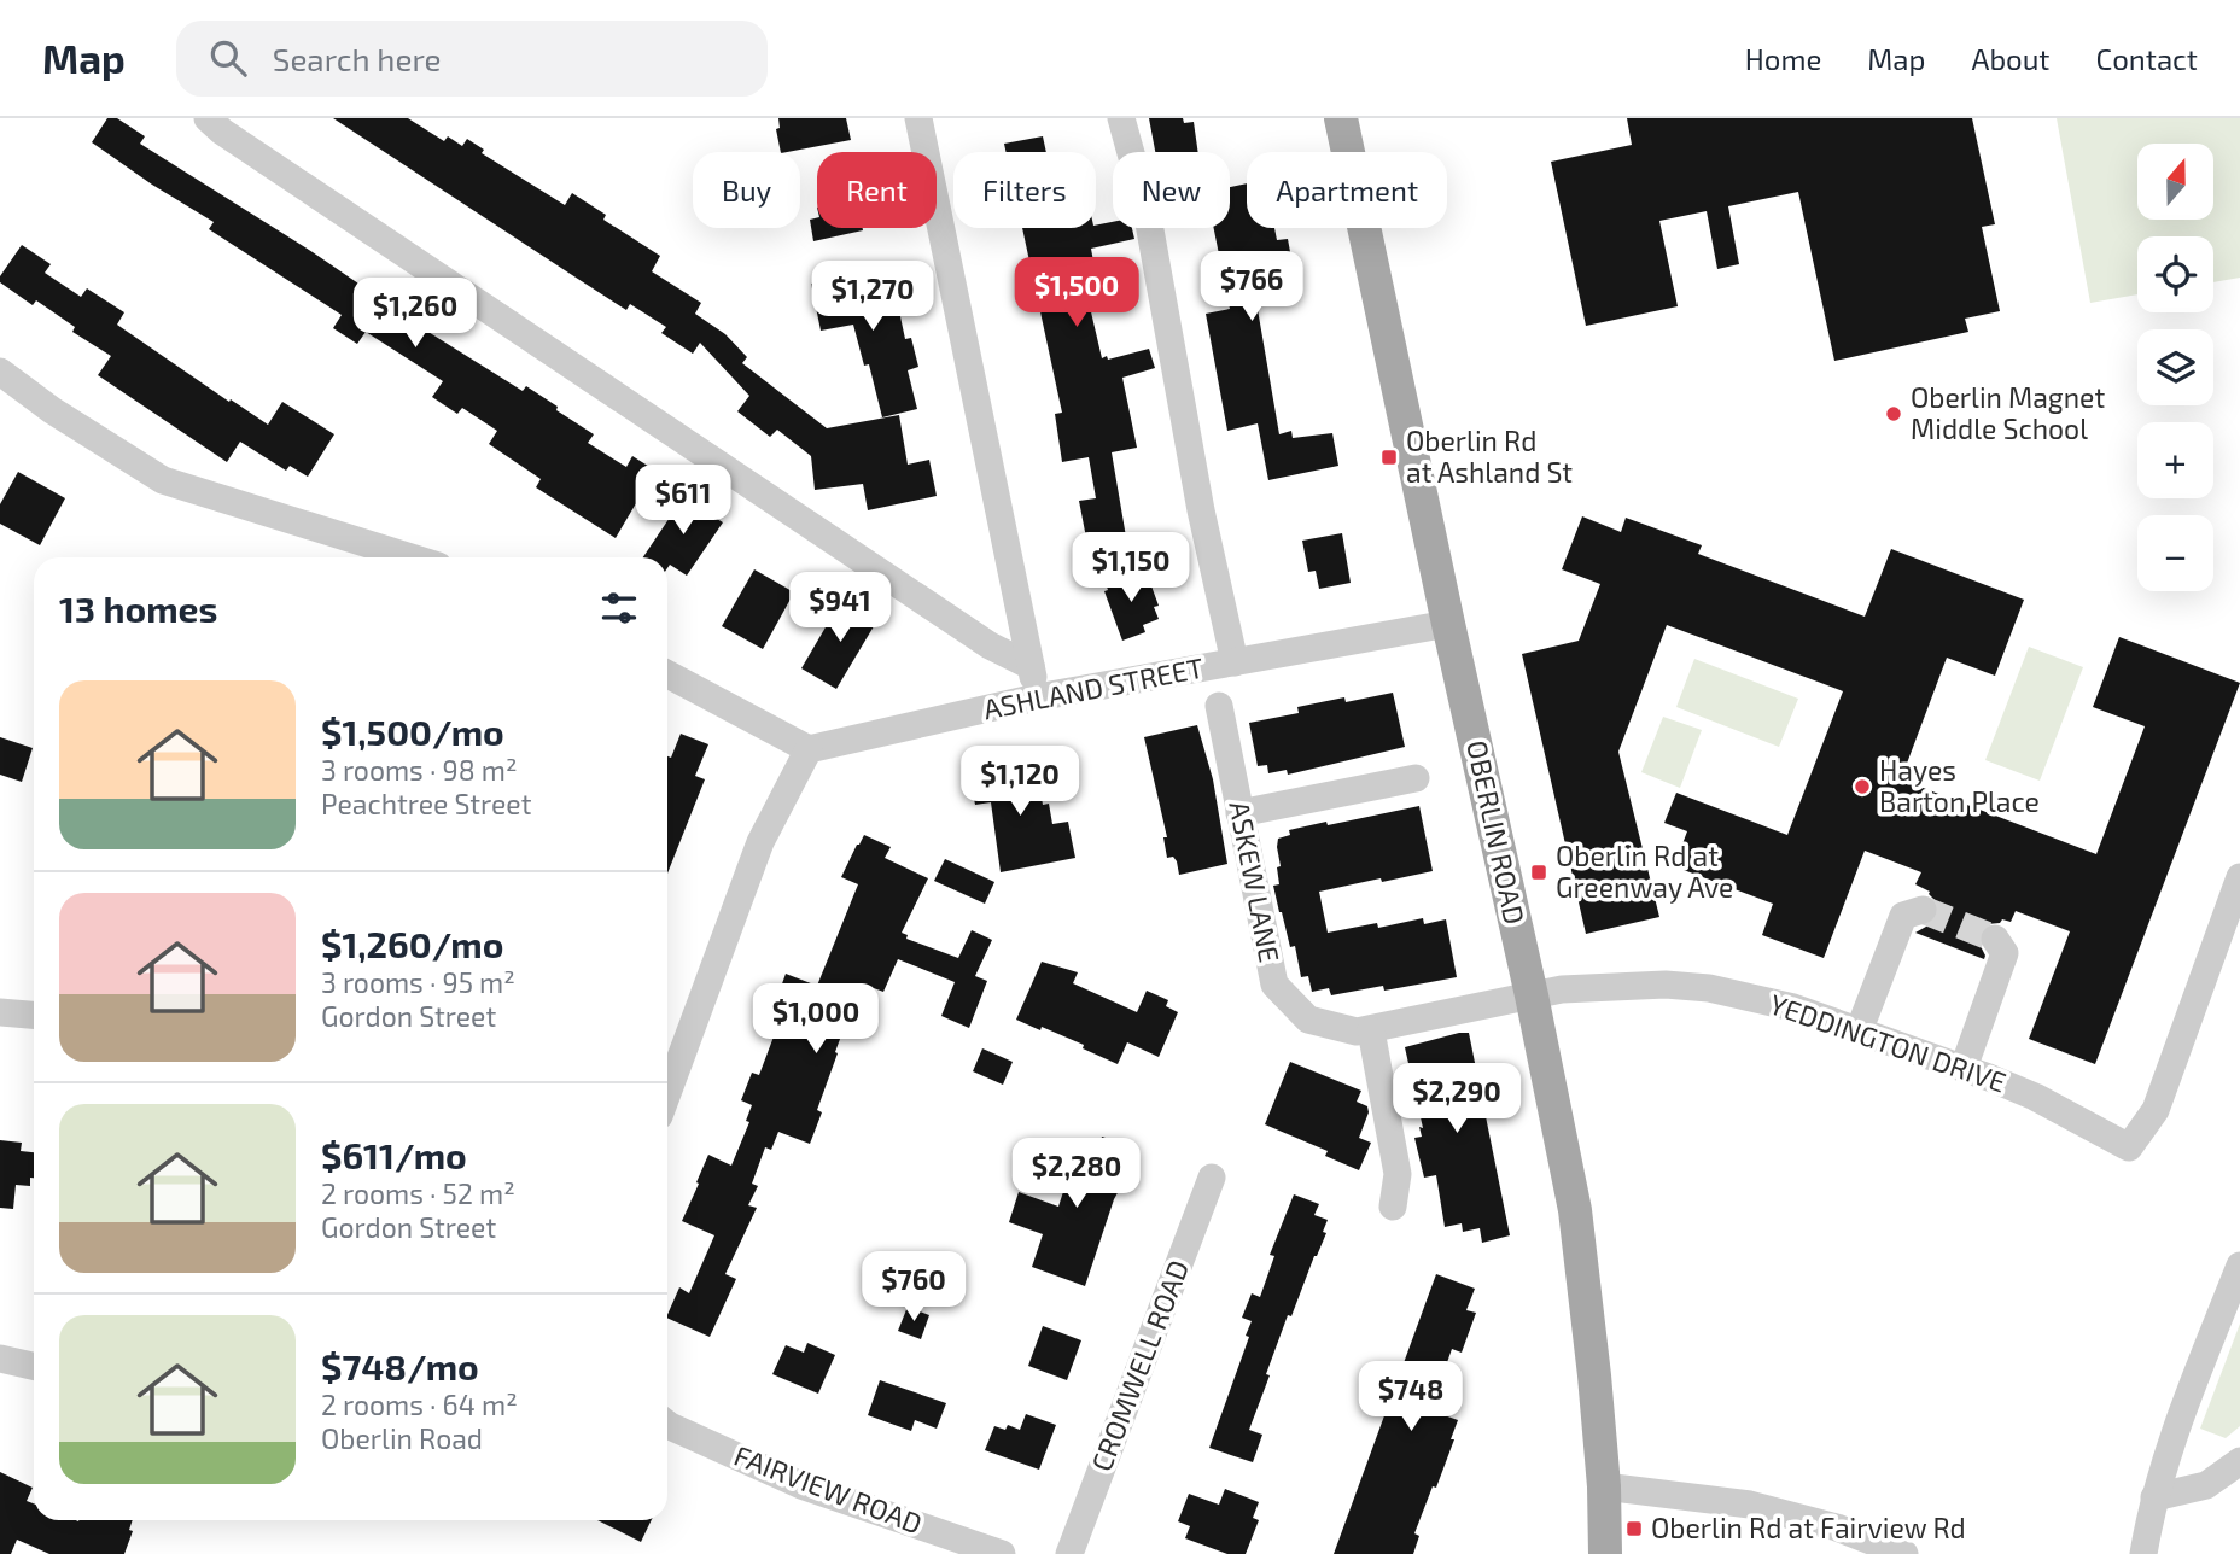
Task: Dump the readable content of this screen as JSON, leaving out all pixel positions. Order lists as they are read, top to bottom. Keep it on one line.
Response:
{"streets":{"main road":["OBERLIN ROAD"],"street":["ASHLAND STREET","ASKEW LANE","YEDDINGTON DRIVE","CROMWELL ROAD","FAIRVIEW ROAD"]},"crossings":[["ASHLAND STREET","OBERLIN ROAD"],["OBERLIN ROAD","ASKEW LANE"],["OBERLIN ROAD","YEDDINGTON DRIVE"],["ASKEW LANE","YEDDINGTON DRIVE"]],"places":{"other":["Oberlin Magnet Middle School","Hayes Barton Place"],"transit":["Oberlin Rd at Ashland St","Oberlin Rd at Greenway Ave","Oberlin Rd at Fairview Rd"]},"north":"top","page":{"header":"Map","search":"Search here","nav":["Home","Map","About","Contact"],"map_buttons":["+","−"],"chip":["Buy","Rent","Filters","New","Apartment"],"price":["$766","$1,500","$1,270","$1,260","$611","$1,150","$941","$1,120","$1,000","$2,290","$2,280","$760","$748"],"heading":"13 homes","list":[{"name":"$1,500/mo","note":"3 rooms · 98 m² · Peachtree Street"},{"name":"$1,260/mo","note":"3 rooms · 95 m² · Gordon Street"},{"name":"$611/mo","note":"2 rooms · 52 m² · Gordon Street"},{"name":"$748/mo","note":"2 rooms · 64 m² · Oberlin Road"}]}}
